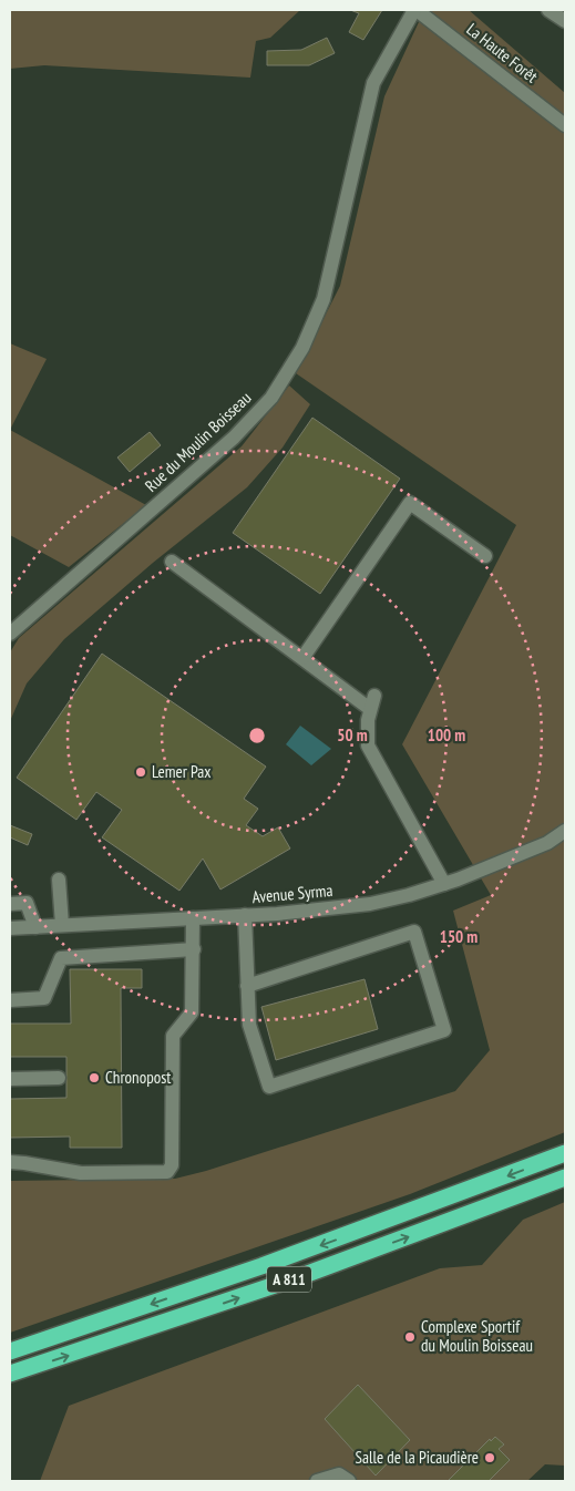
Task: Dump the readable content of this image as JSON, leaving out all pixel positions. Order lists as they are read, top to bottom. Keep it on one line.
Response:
{"streets":{"highway":["A 811"],"street":["La Haute Forêt","Rue du Moulin Boisseau","Avenue Syrma"]},"crossings":[["La Haute Forêt","Rue du Moulin Boisseau"]],"places":["Lemer Pax","Chronopost","Complexe Sportif du Moulin Boisseau","Salle de la Picaudière"],"rings":["50 m","100 m","150 m"]}
